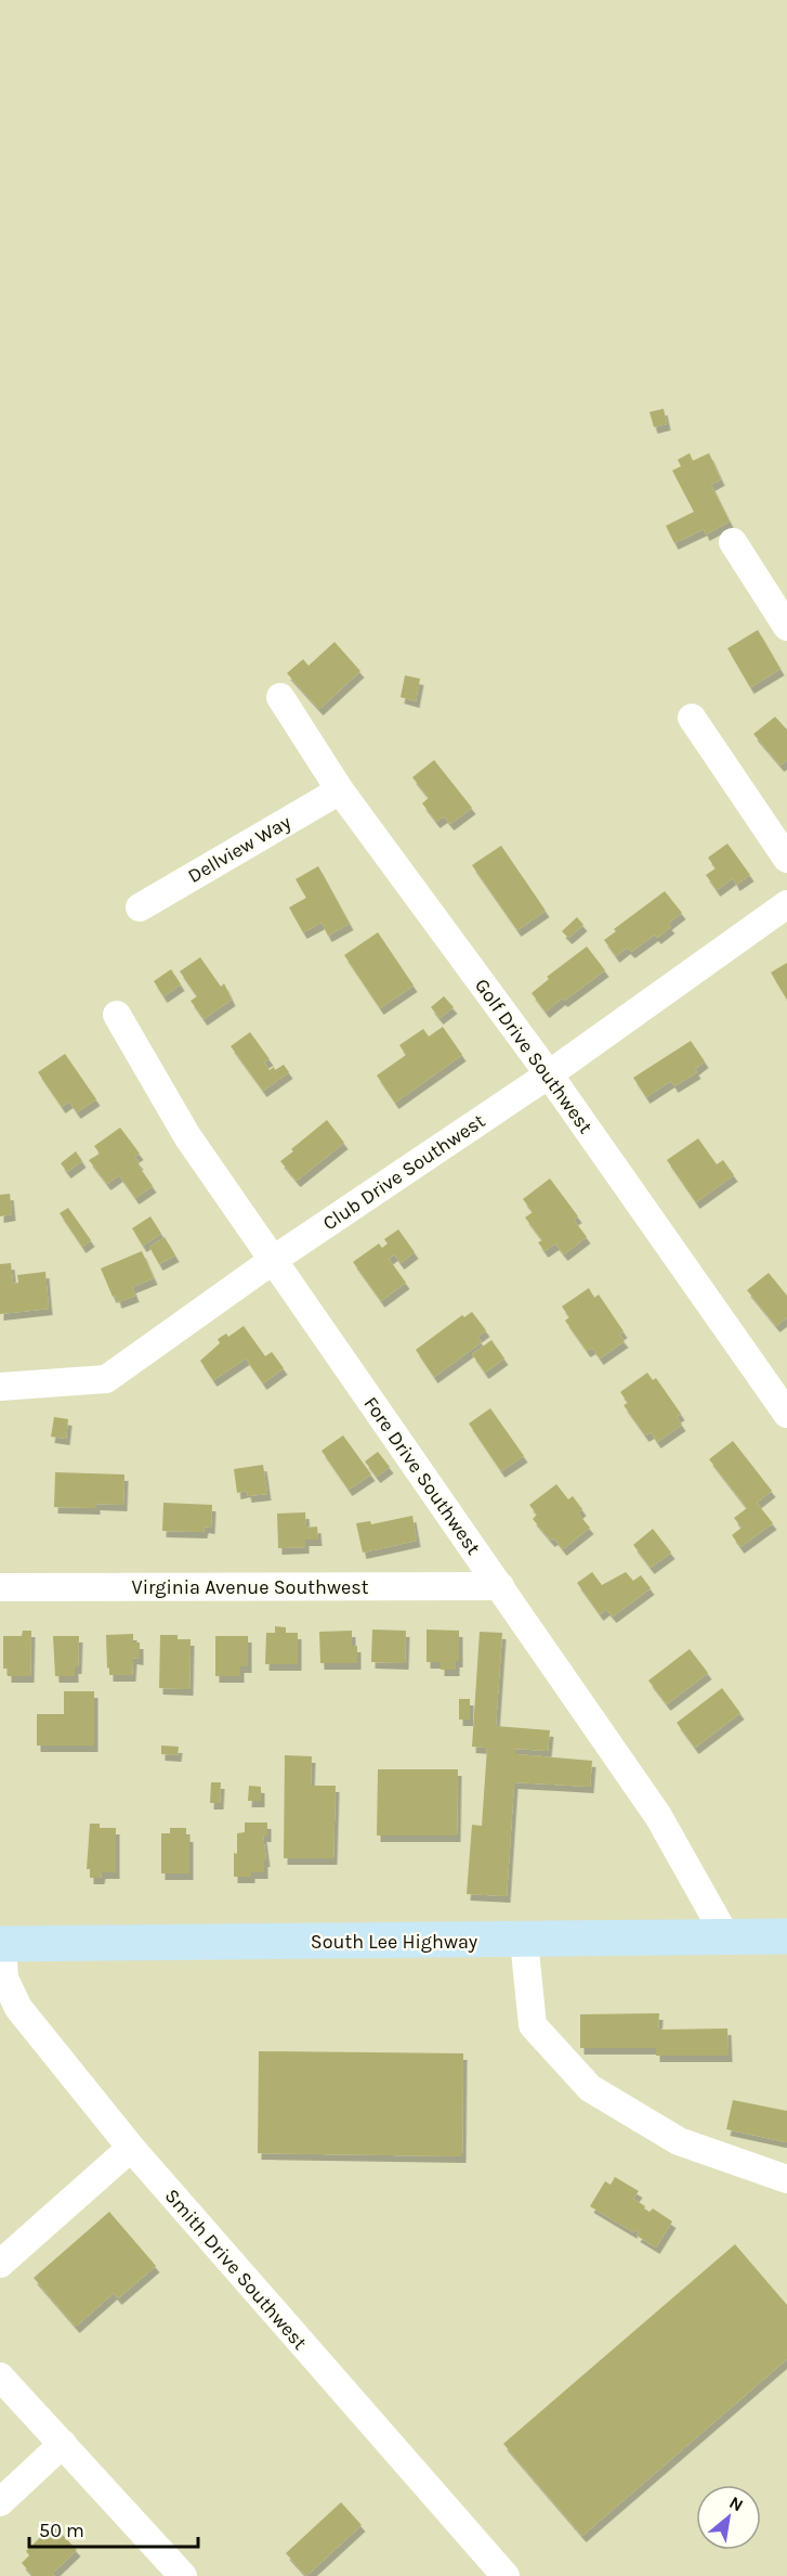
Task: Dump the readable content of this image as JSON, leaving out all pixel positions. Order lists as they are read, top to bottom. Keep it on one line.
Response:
{"streets":{"main road":["South Lee Highway"],"street":["Dellview Way","Golf Drive Southwest","Club Drive Southwest","Fore Drive Southwest","Virginia Avenue Southwest","Smith Drive Southwest"]},"crossings":[["Dellview Way","Golf Drive Southwest"],["Golf Drive Southwest","Club Drive Southwest"],["Club Drive Southwest","Fore Drive Southwest"],["Fore Drive Southwest","Virginia Avenue Southwest"],["Fore Drive Southwest","South Lee Highway"],["South Lee Highway","Smith Drive Southwest"]],"scale_bar":"50 m","north":"top right"}
